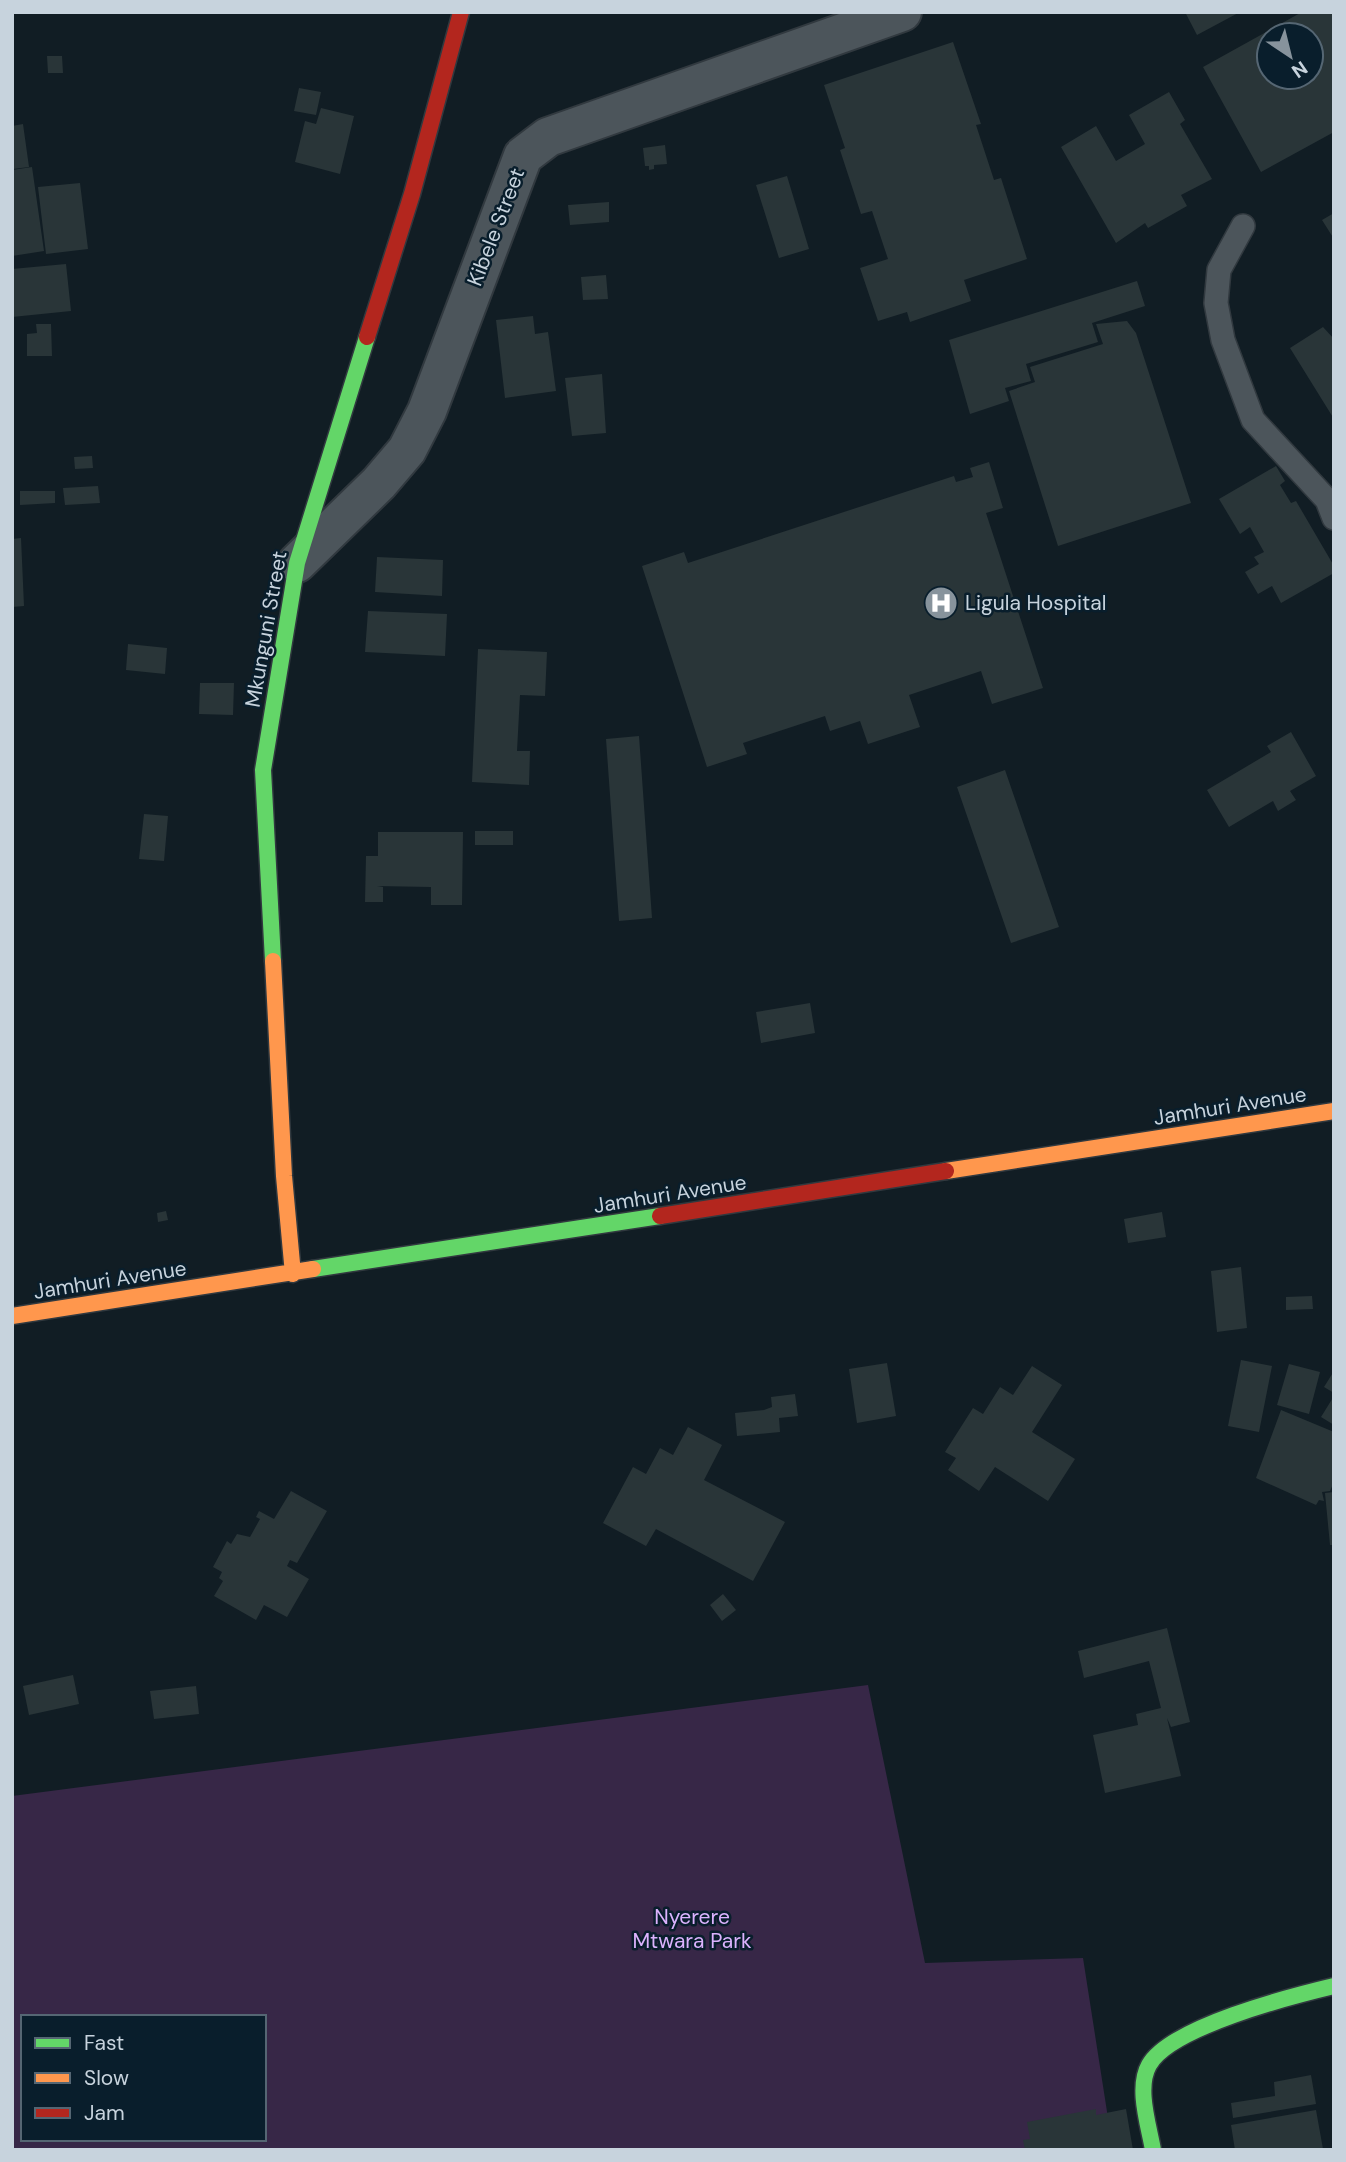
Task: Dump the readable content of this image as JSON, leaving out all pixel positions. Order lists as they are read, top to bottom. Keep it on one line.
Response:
{"streets":{"street":["Kibele Street","Mkunguni Street","Jamhuri Avenue"]},"crossings":[["Kibele Street","Mkunguni Street"],["Mkunguni Street","Jamhuri Avenue"]],"parks":["Nyerere Mtwara Park"],"places":{"hospital":["Ligula Hospital"]},"legend":["Fast","Slow","Jam"],"north":"bottom right"}
